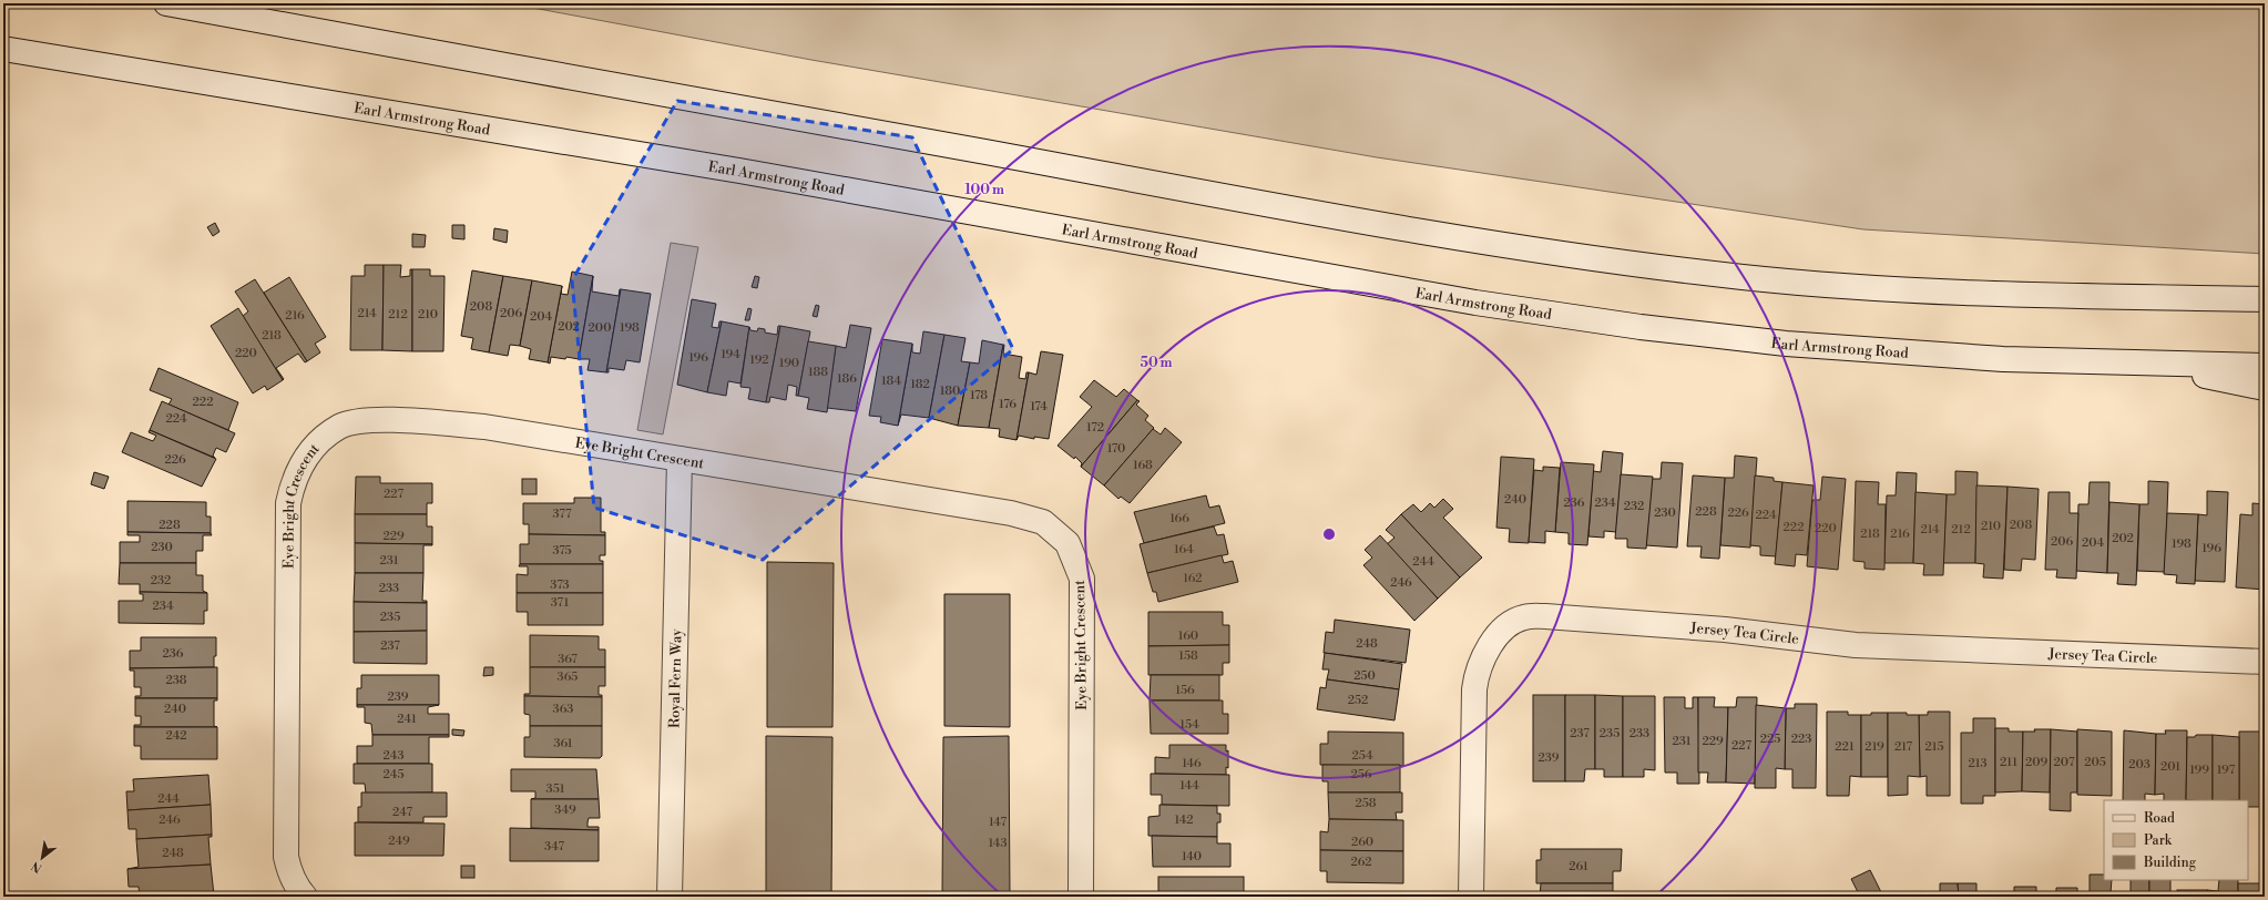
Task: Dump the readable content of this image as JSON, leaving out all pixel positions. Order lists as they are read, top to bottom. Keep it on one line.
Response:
{"streets":{"main road":["Earl Armstrong Road","Eye Bright Crescent","Jersey Tea Circle","Royal Fern Way"]},"crossings":[["Eye Bright Crescent","Royal Fern Way"]],"house_numbers":["208","214","206","212","210","216","204","202","200","198","218","220","194","196","192","190","188","186","184","182","180","178","222","176","174","224","172","170","226","168","227","240","236","234","232","228","230","226","377","224","166","228","208","210","222","220","214","212","218","216","229","202","206","204","198","230","196","164","375","231","244","162","232","246","373","233","371","234","235","160","248","237","236","158","367","250","365","238","156","239","252","240","363","241","154","237","235","233","242","225","223","231","229","361","227","221","219","217","215","243","254","239","211","209","207","205","146","213","203","201","199","197","245","256","144","351","244","258","349","247","246","142","147","249","260","143","347","248","140","262","261"],"legend":["Road","Park","Building"],"north":"bottom left","rings":["100 m","50 m"]}
